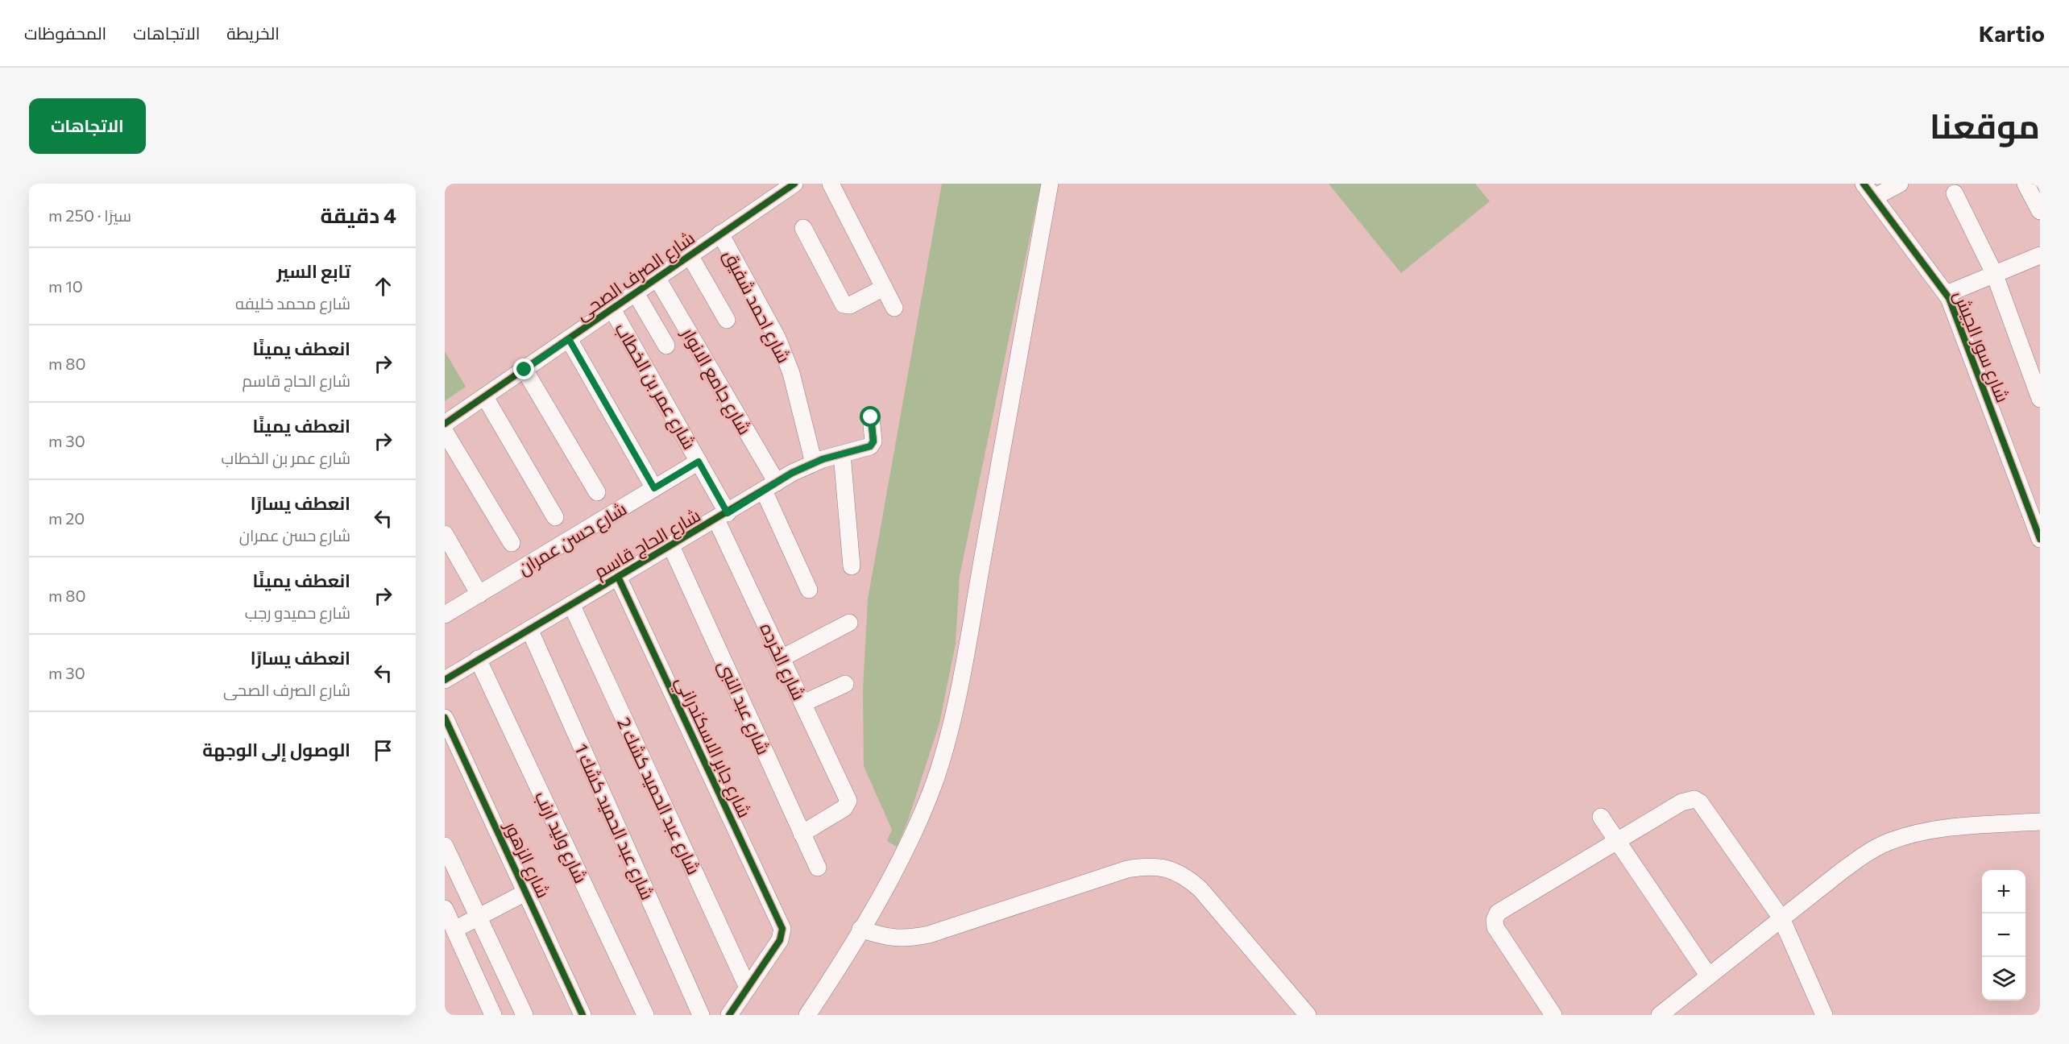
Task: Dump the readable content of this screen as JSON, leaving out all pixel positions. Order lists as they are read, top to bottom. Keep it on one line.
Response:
{"streets":{"street":["شارع الصرف الصحى","شارع احمد شفيق","شارع سور الجيش","شارع جامع الانوار","شارع عمر بن الخطاب","شارع حسن عمران","شارع الحاج قاسم","شارع الخرده","شارع عبد النبى","شارع جابر الاسكندراني","شارع عبد الحميد كشك 2","شارع عبد الحميد كشك 1","شارع وليد ارنب","شارع الزهور"]},"crossings":[["شارع الصرف الصحى","شارع احمد شفيق"],["شارع الصرف الصحى","شارع جامع الانوار"],["شارع الصرف الصحى","شارع عمر بن الخطاب"],["شارع احمد شفيق","شارع الحاج قاسم"],["شارع جامع الانوار","شارع الحاج قاسم"],["شارع عمر بن الخطاب","شارع حسن عمران"],["شارع عمر بن الخطاب","شارع الحاج قاسم"],["شارع عمر بن الخطاب","شارع الخرده"],["شارع الحاج قاسم","شارع الخرده"],["شارع الحاج قاسم","شارع عبد النبى"],["شارع الحاج قاسم","شارع جابر الاسكندراني"],["شارع الحاج قاسم","شارع عبد الحميد كشك 2"],["شارع الحاج قاسم","شارع عبد الحميد كشك 1"],["شارع الحاج قاسم","شارع وليد ارنب"],["شارع الخرده","شارع عبد النبى"],["شارع جابر الاسكندراني","شارع عبد الحميد كشك 2"]],"page":{"header":"Kartio","nav":["الخريطة","الاتجاهات","المحفوظات"],"title":"موقعنا","buttons":"الاتجاهات","heading":["4 دقيقة","سيرًا · 250 m"],"list":[["تابع السير","شارع محمد خليفه","10 m"],["انعطف يمينًا","شارع الحاج قاسم","80 m"],["انعطف يمينًا","شارع عمر بن الخطاب","30 m"],["انعطف يسارًا","شارع حسن عمران","20 m"],["انعطف يمينًا","شارع حميدو رجب","80 m"],["انعطف يسارًا","شارع الصرف الصحى","30 m"],"الوصول إلى الوجهة"],"map_buttons":["+","−"]}}
